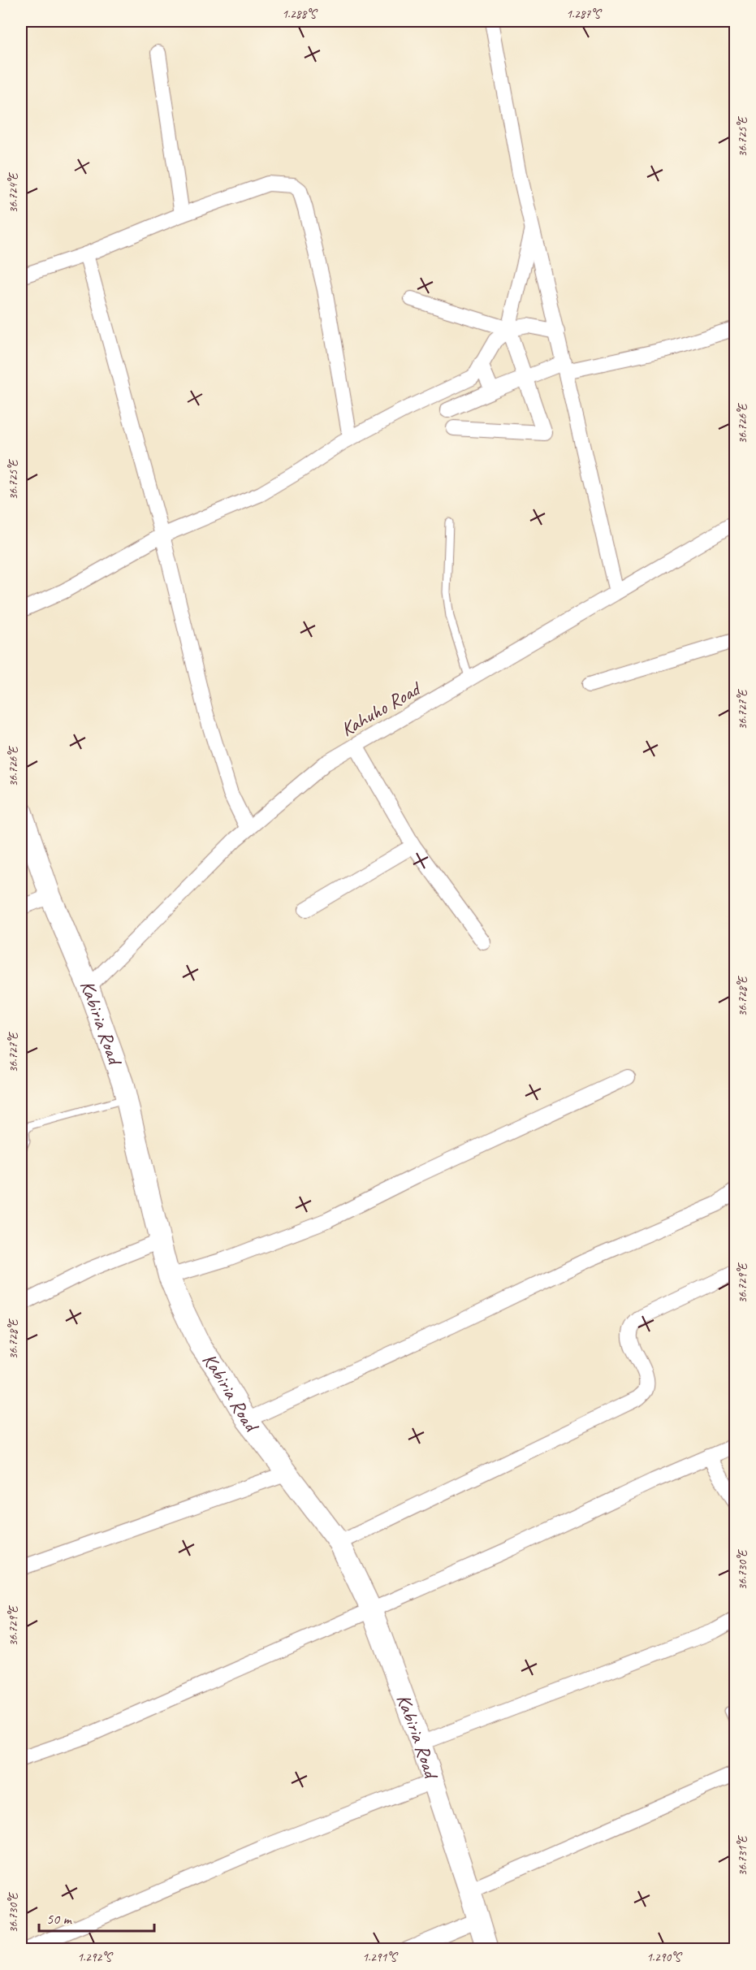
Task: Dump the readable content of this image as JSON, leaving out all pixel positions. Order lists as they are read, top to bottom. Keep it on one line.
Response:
{"streets":{"main road":["Kabiria Road"],"street":["Kahuho Road"]},"crossings":[["Kahuho Road","Kabiria Road"]],"scale_bar":"50 m","coordinates":["1.288°S","1.287°S","36.725°E","36.724°E","36.726°E","36.727°E","36.728°E","36.729°E","36.730°E","36.731°E","1.292°S","1.291°S","1.290°S"]}
